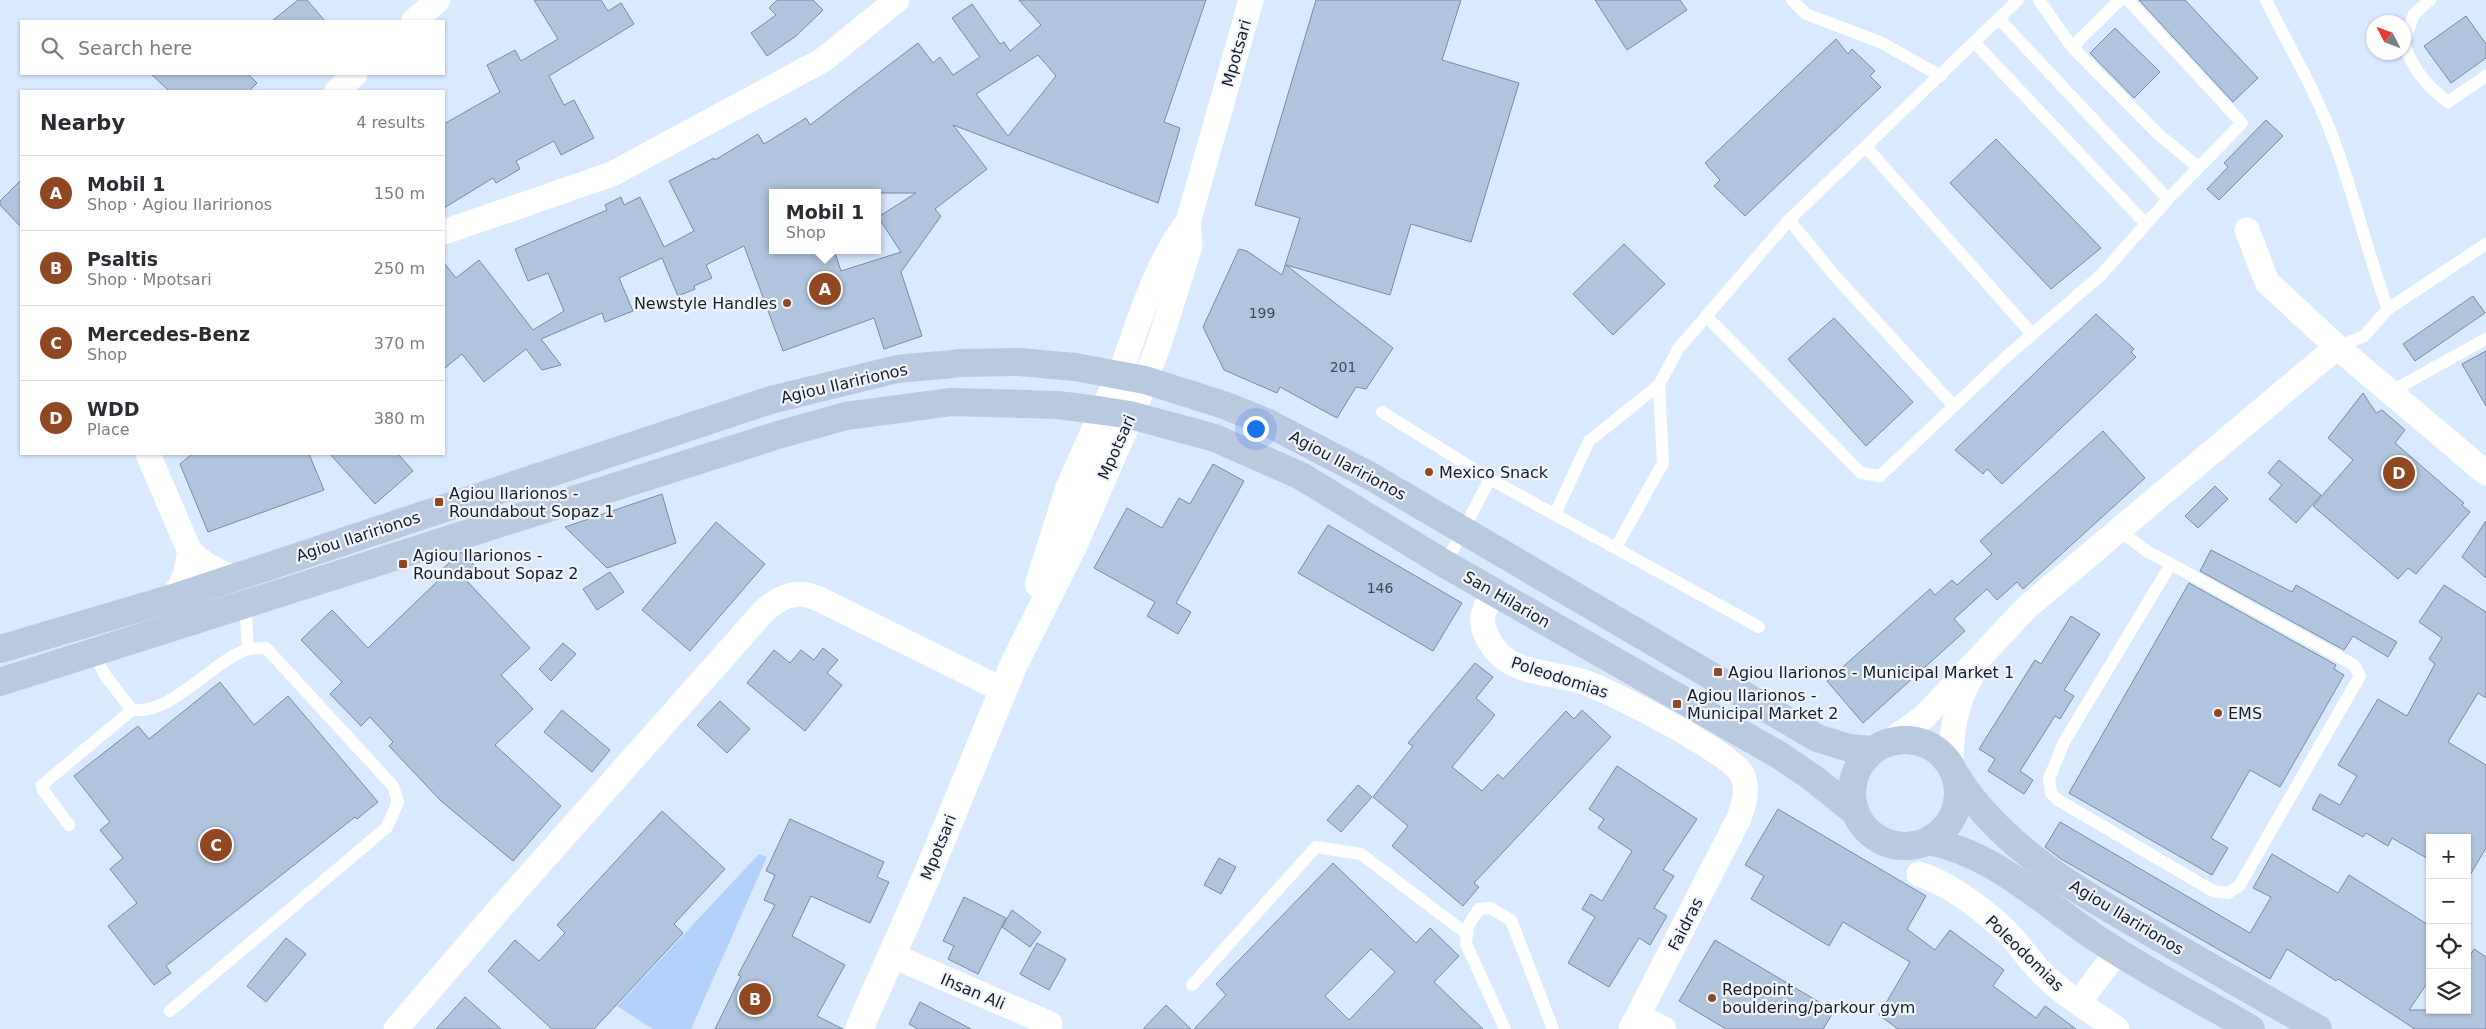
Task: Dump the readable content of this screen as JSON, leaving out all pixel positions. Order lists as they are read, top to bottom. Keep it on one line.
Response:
{"streets":{"main road":["Agiou Ilaririonos","San Hilarion"],"street":["Mpotsari","Poleodomias","Faidras","Ihsan Ali"]},"crossings":[["Mpotsari","Agiou Ilaririonos"],["Mpotsari","Ihsan Ali"],["Agiou Ilaririonos","San Hilarion"],["Agiou Ilaririonos","Poleodomias"],["San Hilarion","Poleodomias"],["Poleodomias","Faidras"]],"places":{"other":["Newstyle Handles","Mexico Snack","EMS","Redpoint bouldering/parkour gym"],"transit":["Agiou Ilarionos - Roundabout Sopaz 1","Agiou Ilarionos - Roundabout Sopaz 2","Agiou Ilarionos - Municipal Market 1","Agiou Ilarionos - Municipal Market 2"]},"house_numbers":["199","201","146"],"north":"top left","page":{"search":"Search here","heading":["Nearby","4 results"],"list":[{"mark":"A","name":"Mobil 1","note":"Shop · Agiou Ilaririonos","value":"150 m"},{"mark":"B","name":"Psaltis","note":"Shop · Mpotsari","value":"250 m"},{"mark":"C","name":"Mercedes-Benz","note":"Shop","value":"370 m"},{"mark":"D","name":"WDD","note":"Place","value":"380 m"}],"popup":["Mobil 1","Shop"],"pins":["A","D","C","B"],"map_buttons":["+","−"]}}
